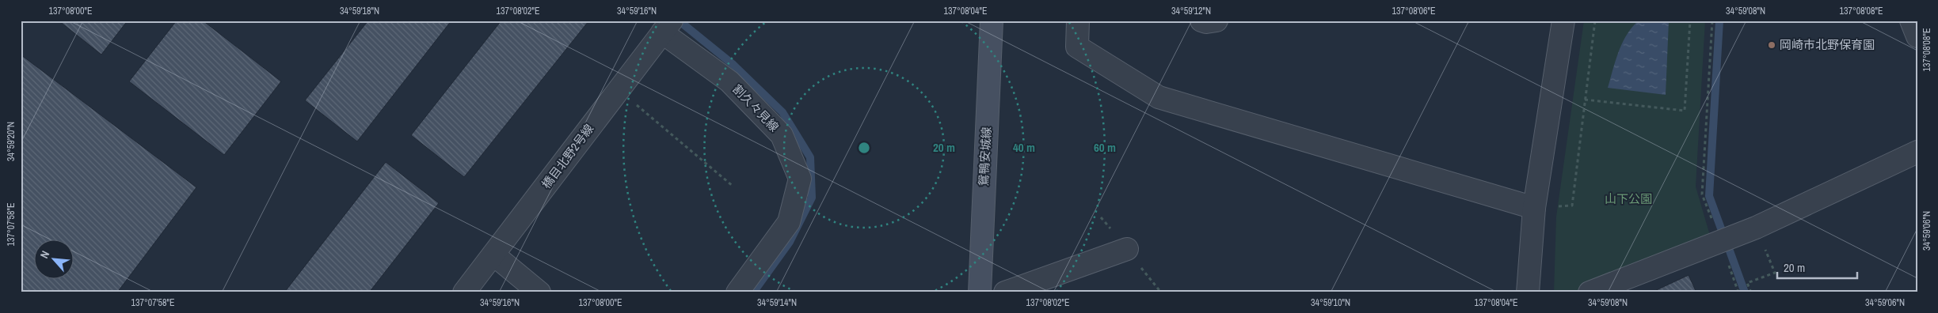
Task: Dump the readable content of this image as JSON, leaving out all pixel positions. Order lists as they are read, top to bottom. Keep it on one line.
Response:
{"streets":{"main road":["鴛鴨安城線"],"street":["割久々見線","橋目北野2号線"]},"crossings":[["割久々見線","橋目北野2号線"]],"parks":["山下公園"],"places":["岡崎市北野保育園"],"scale_bar":"20 m","north":"top left","coordinates":["137°08'00\"E","34°59'18\"N","137°08'02\"E","34°59'16\"N","137°08'04\"E","34°59'12\"N","137°08'06\"E","34°59'08\"N","137°08'08\"E","34°59'20\"N","137°07'58\"E","34°59'06\"N","34°59'14\"N","34°59'10\"N"],"rings":["20 m","40 m","60 m"]}
